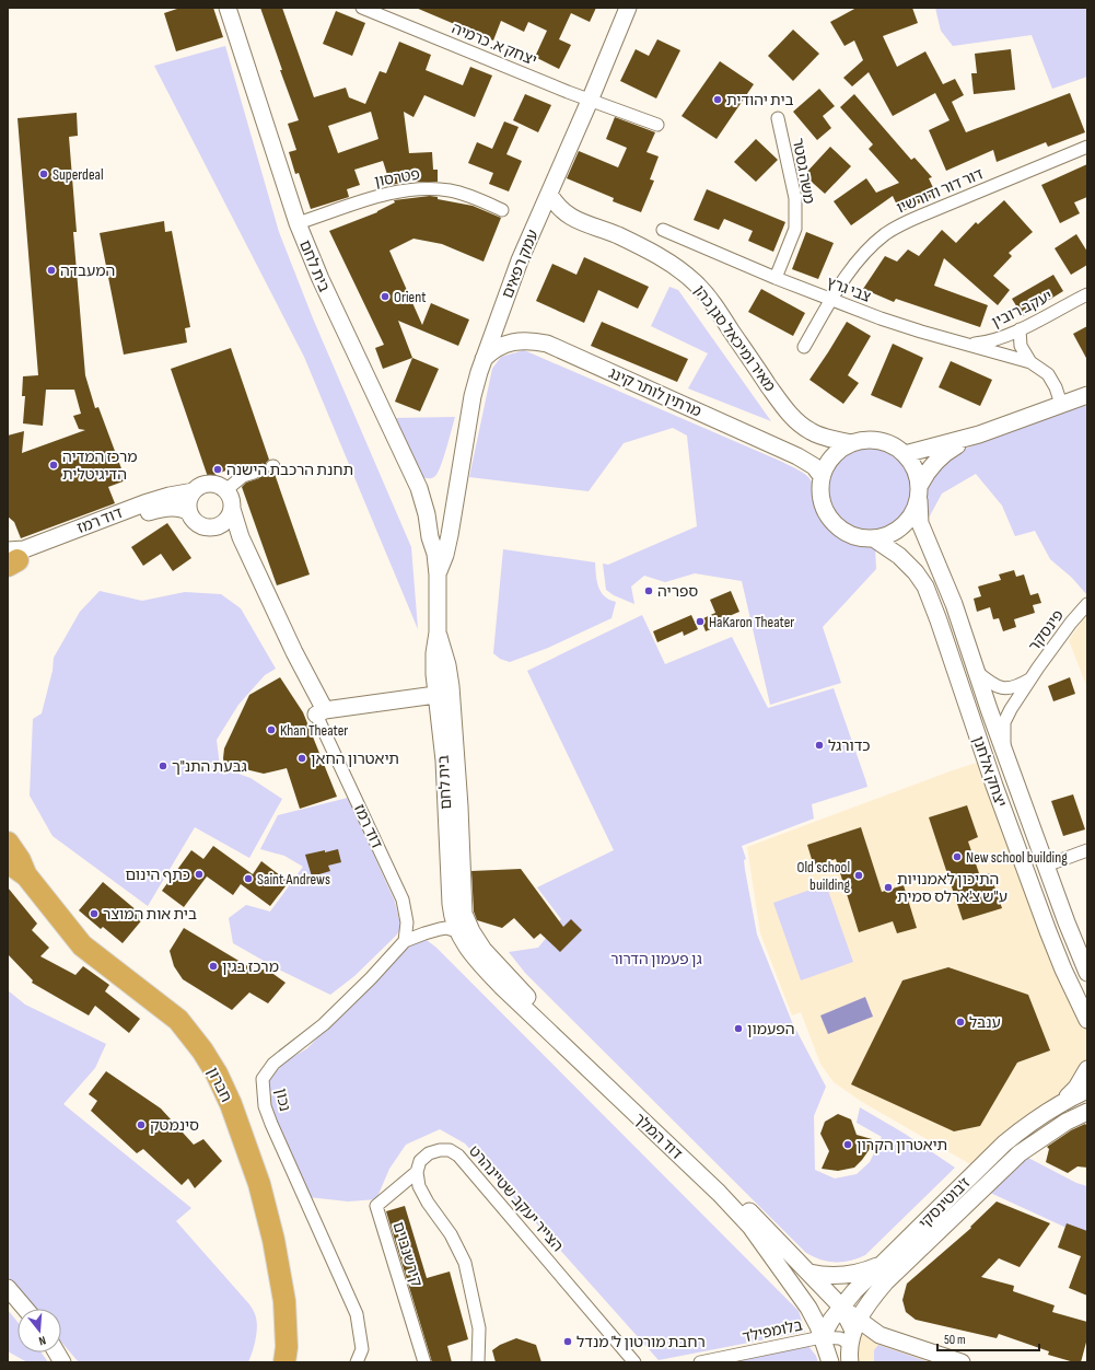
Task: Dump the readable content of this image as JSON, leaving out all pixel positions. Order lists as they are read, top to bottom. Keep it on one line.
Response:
{"streets":{"highway":["חברון"],"street":["יצחק א. כרמיה","משה גסטר","פטרסון","דור דור ודורשיו","עמק רפאים","בית לחם","צבי גרץ","יעקב רובין","מאיר ומיכאל סגן כהן","מרתין לותר קינג","דוד רמז","פינסקר","יצחק אלחנן","נכון","דוד המלך","הצייר יעקב שטיינהרט","ז'בוטינסקי","קירשנבוים","בלומפילד"]},"crossings":[["יצחק א. כרמיה","עמק רפאים"],["משה גסטר","צבי גרץ"],["פטרסון","בית לחם"],["דור דור ודורשיו","צבי גרץ"],["עמק רפאים","בית לחם"],["עמק רפאים","מאיר ומיכאל סגן כהן"],["עמק רפאים","מרתין לותר קינג"],["בית לחם","נכון"],["בית לחם","דוד המלך"],["צבי גרץ","יעקב רובין"],["מאיר ומיכאל סגן כהן","מרתין לותר קינג"],["מאיר ומיכאל סגן כהן","יצחק אלחנן"],["מרתין לותר קינג","יצחק אלחנן"],["דוד רמז","נכון"],["פינסקר","יצחק אלחנן"],["נכון","דוד המלך"],["דוד המלך","ז'בוטינסקי"],["דוד המלך","בלומפילד"],["הצייר יעקב שטיינהרט","קירשנבוים"],["ז'בוטינסקי","בלומפילד"]],"parks":["גן פעמון הדרור"],"places":["בית יהודית","Superdeal","המעבדה","Orient","מרכז המדיה הדיגיטלית","תחנת הרכבת הישנה","ספריה","HaKaron Theater","Khan Theater","כדורגל","תיאטרון החאן","גבעת התנ\"ך","New school building","כתף הינום","Old school building","Saint Andrews","התיכון לאמנויות ע\"ש צ'ארלס סמית","בית אות המוצר","מרכז בגין","ענבל","הפעמון","סינמטק","תיאטרון הקרון","רחבת מורטון ל' מנדל"],"scale_bar":"50 m","north":"bottom"}
